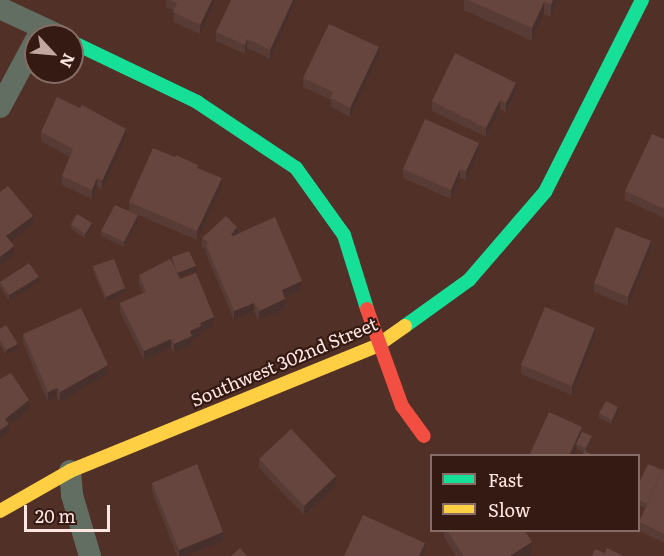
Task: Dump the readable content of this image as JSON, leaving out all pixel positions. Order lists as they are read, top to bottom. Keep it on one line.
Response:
{"streets":{"street":["Southwest 302nd Street"]},"legend":["Fast","Slow"],"scale_bar":"20 m","north":"bottom right"}
